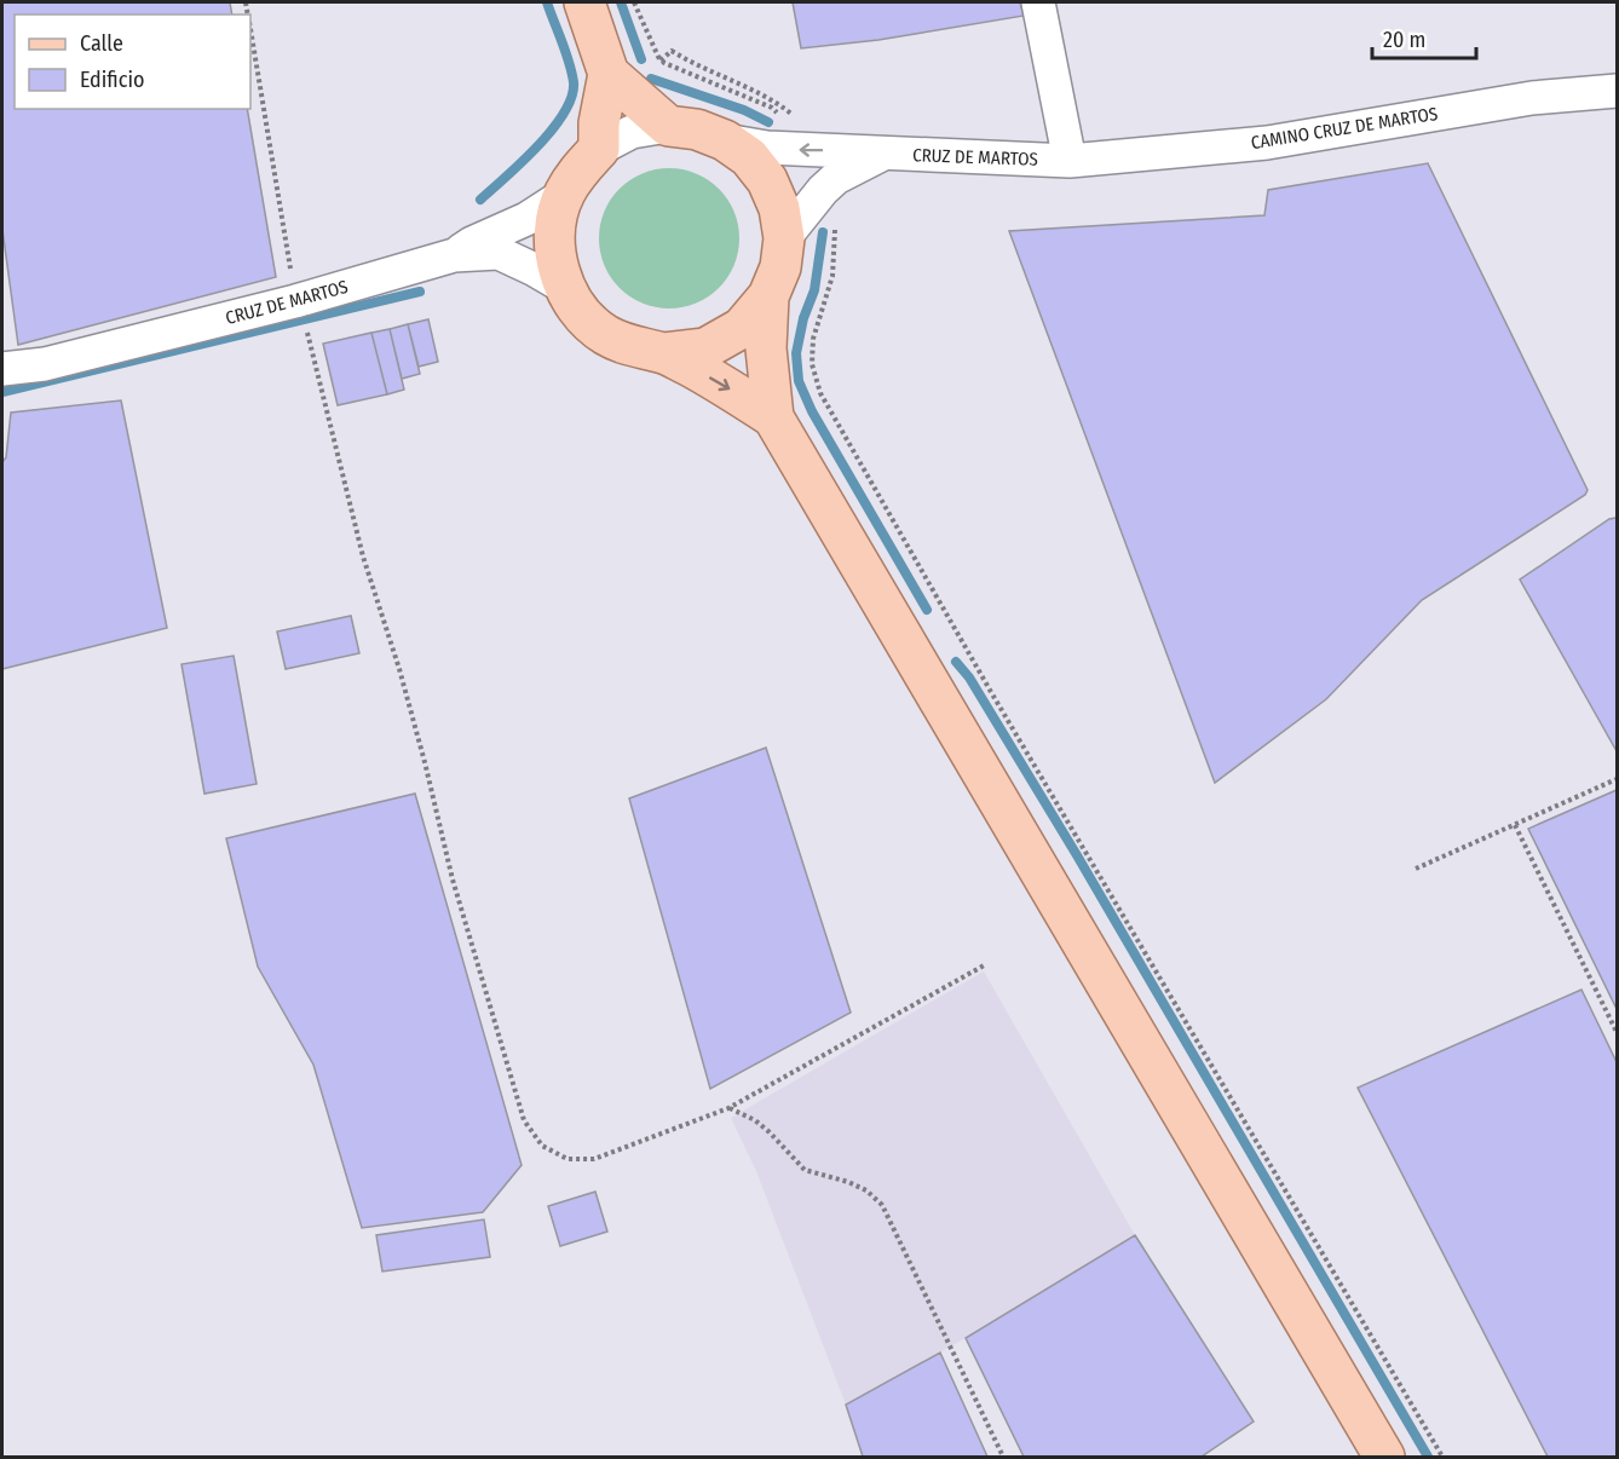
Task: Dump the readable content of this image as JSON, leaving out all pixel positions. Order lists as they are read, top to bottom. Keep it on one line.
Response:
{"streets":{"street":["CAMINO CRUZ DE MARTOS","CRUZ DE MARTOS"]},"crossings":[["CAMINO CRUZ DE MARTOS","CRUZ DE MARTOS"]],"legend":["Calle","Edificio"],"scale_bar":"20 m"}
